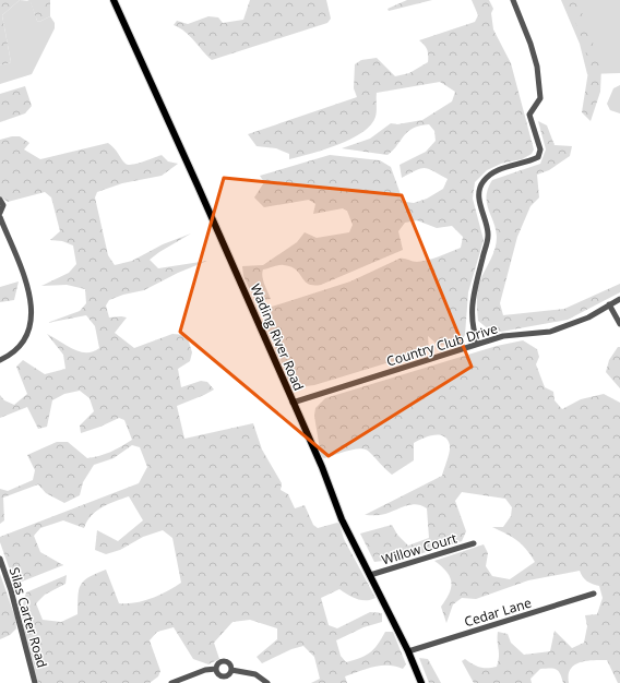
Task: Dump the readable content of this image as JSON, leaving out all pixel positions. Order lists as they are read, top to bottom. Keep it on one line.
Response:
{"streets":{"main road":["Wading River Road"],"street":["Country Club Drive","Willow Court","Cedar Lane","Silas Carter Road"]},"crossings":[["Wading River Road","Country Club Drive"],["Wading River Road","Willow Court"],["Wading River Road","Cedar Lane"]]}
